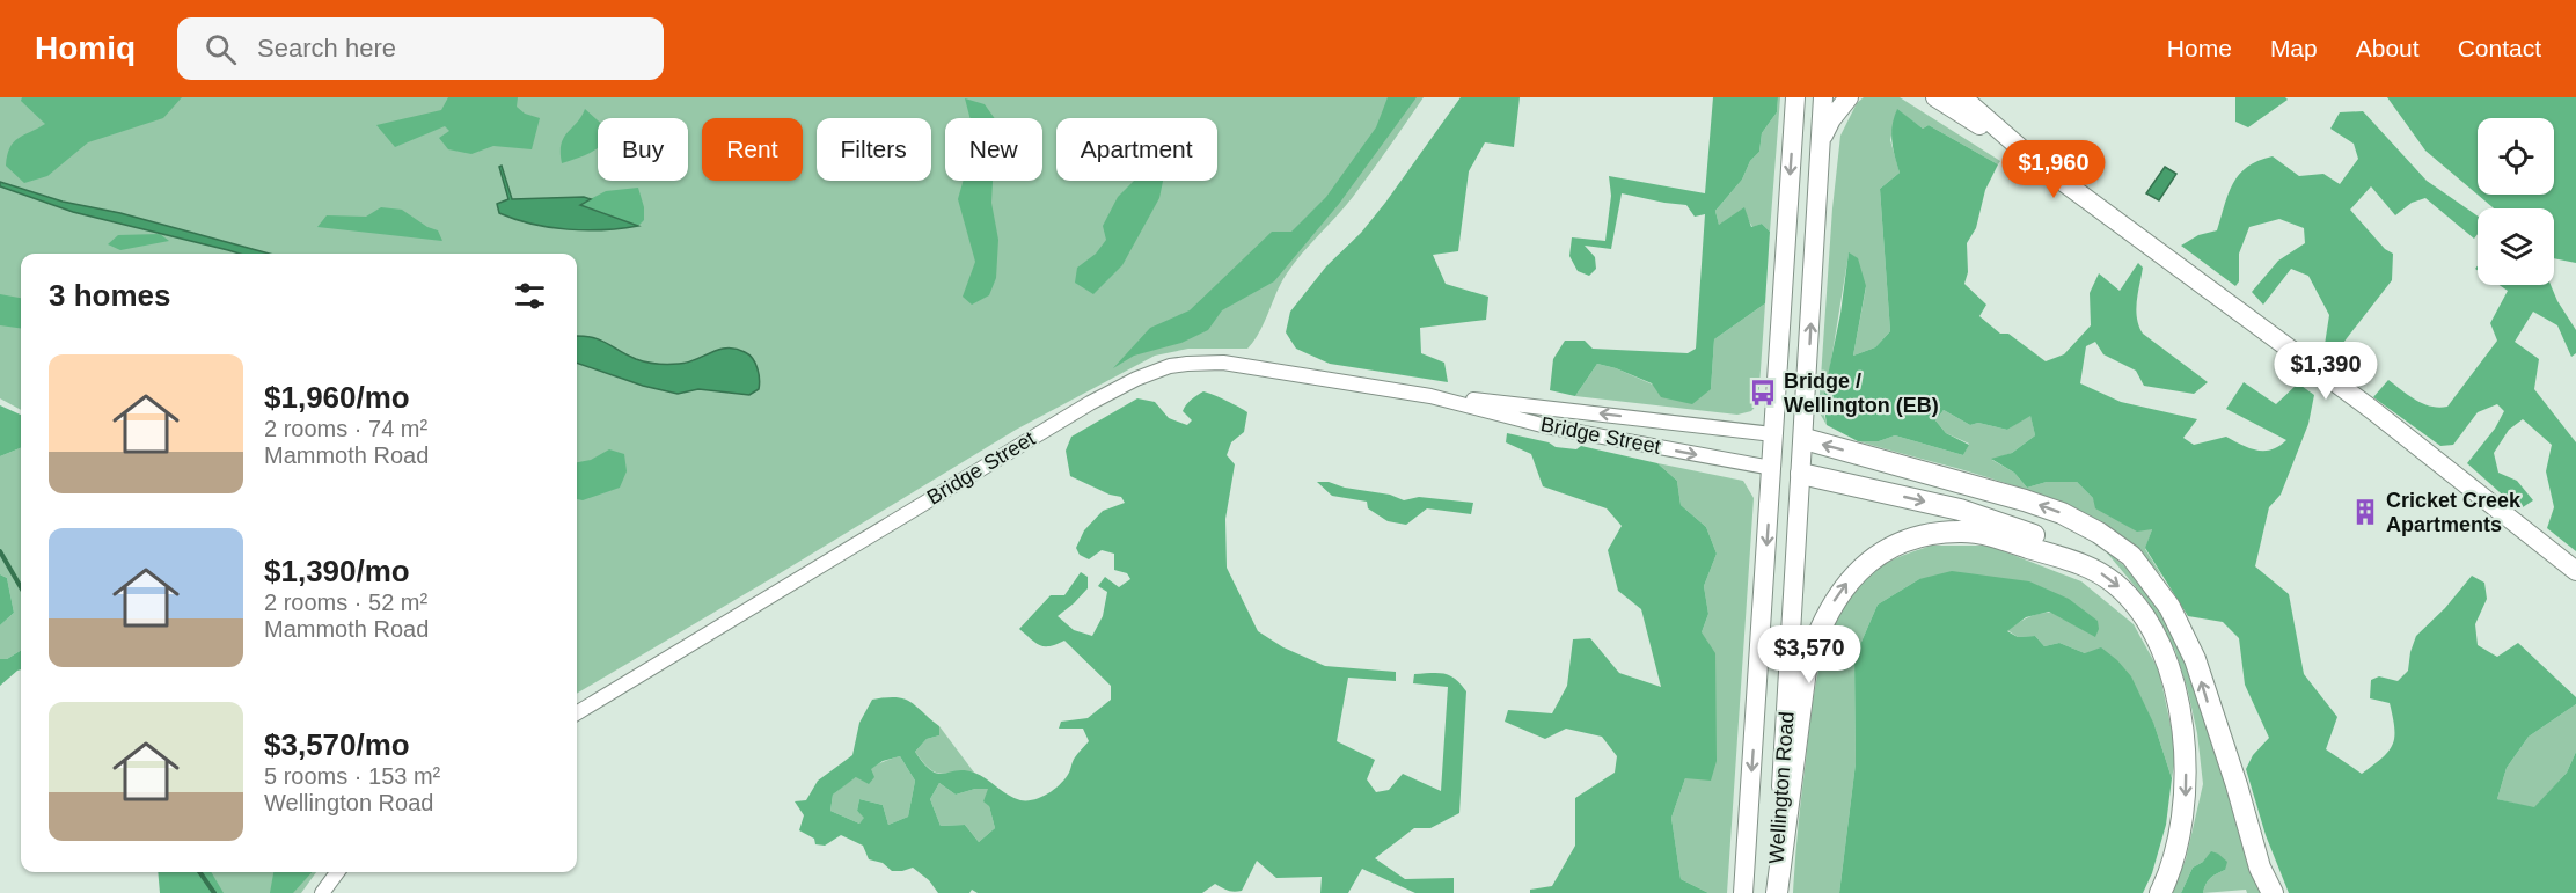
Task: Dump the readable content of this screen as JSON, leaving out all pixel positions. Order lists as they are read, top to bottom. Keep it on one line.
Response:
{"streets":{"main road":["Bridge Street","Wellington Road"]},"crossings":[["Bridge Street","Wellington Road"]],"places":{"bus stop":["Bridge / Wellington (EB)"],"building":["Cricket Creek Apartments"]},"page":{"header":"Homiq","search":"Search here","nav":["Home","Map","About","Contact"],"chip":["Buy","Rent","Filters","New","Apartment"],"price":["$1,960","$1,390","$3,570"],"heading":"3 homes","list":[{"name":"$1,960/mo","note":"2 rooms · 74 m² · Mammoth Road"},{"name":"$1,390/mo","note":"2 rooms · 52 m² · Mammoth Road"},{"name":"$3,570/mo","note":"5 rooms · 153 m² · Wellington Road"}]}}
